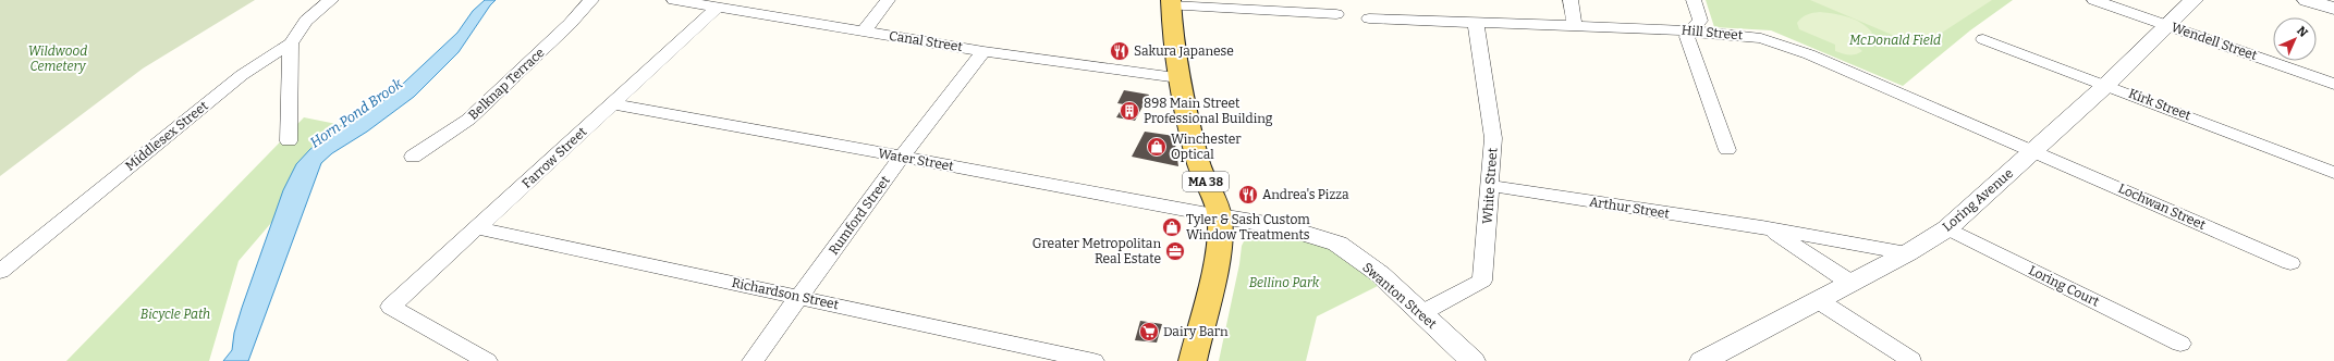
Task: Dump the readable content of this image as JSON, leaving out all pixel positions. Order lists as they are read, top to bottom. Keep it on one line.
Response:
{"streets":{"main road":["MA 38"],"street":["Hill Street","Canal Street","Wendell Street","Belknap Terrace","Kirk Street","Middlesex Street","Farrow Street","Water Street","White Street","Loring Avenue","Lochwan Street","Arthur Street","Rumford Street","Loring Court","Richardson Street","Swanton Street"]},"crossings":[["Hill Street","White Street"],["Hill Street","Loring Avenue"],["Hill Street","Lochwan Street"],["Canal Street","Farrow Street"],["Canal Street","MA 38"],["Canal Street","Rumford Street"],["Wendell Street","Loring Avenue"],["Kirk Street","Loring Avenue"],["Farrow Street","Water Street"],["Farrow Street","Richardson Street"],["Water Street","MA 38"],["Water Street","Rumford Street"],["Water Street","Swanton Street"],["MA 38","Swanton Street"],["White Street","Arthur Street"],["White Street","Swanton Street"],["Loring Avenue","Lochwan Street"],["Loring Avenue","Arthur Street"],["Loring Avenue","Loring Court"],["Rumford Street","Richardson Street"]],"water":["Horn Pond Brook"],"parks":["McDonald Field","Wildwood Cemetery","Bellino Park","Bicycle Path"],"places":{"restaurant":["Sakura Japanese","Andrea's Pizza"],"building":["898 Main Street Professional Building"],"shop":["Winchester Optical","Tyler & Sash Custom Window Treatments"],"office":["Greater Metropolitan Real Estate"],"supermarket":["Dairy Barn"]},"north":"top right"}
